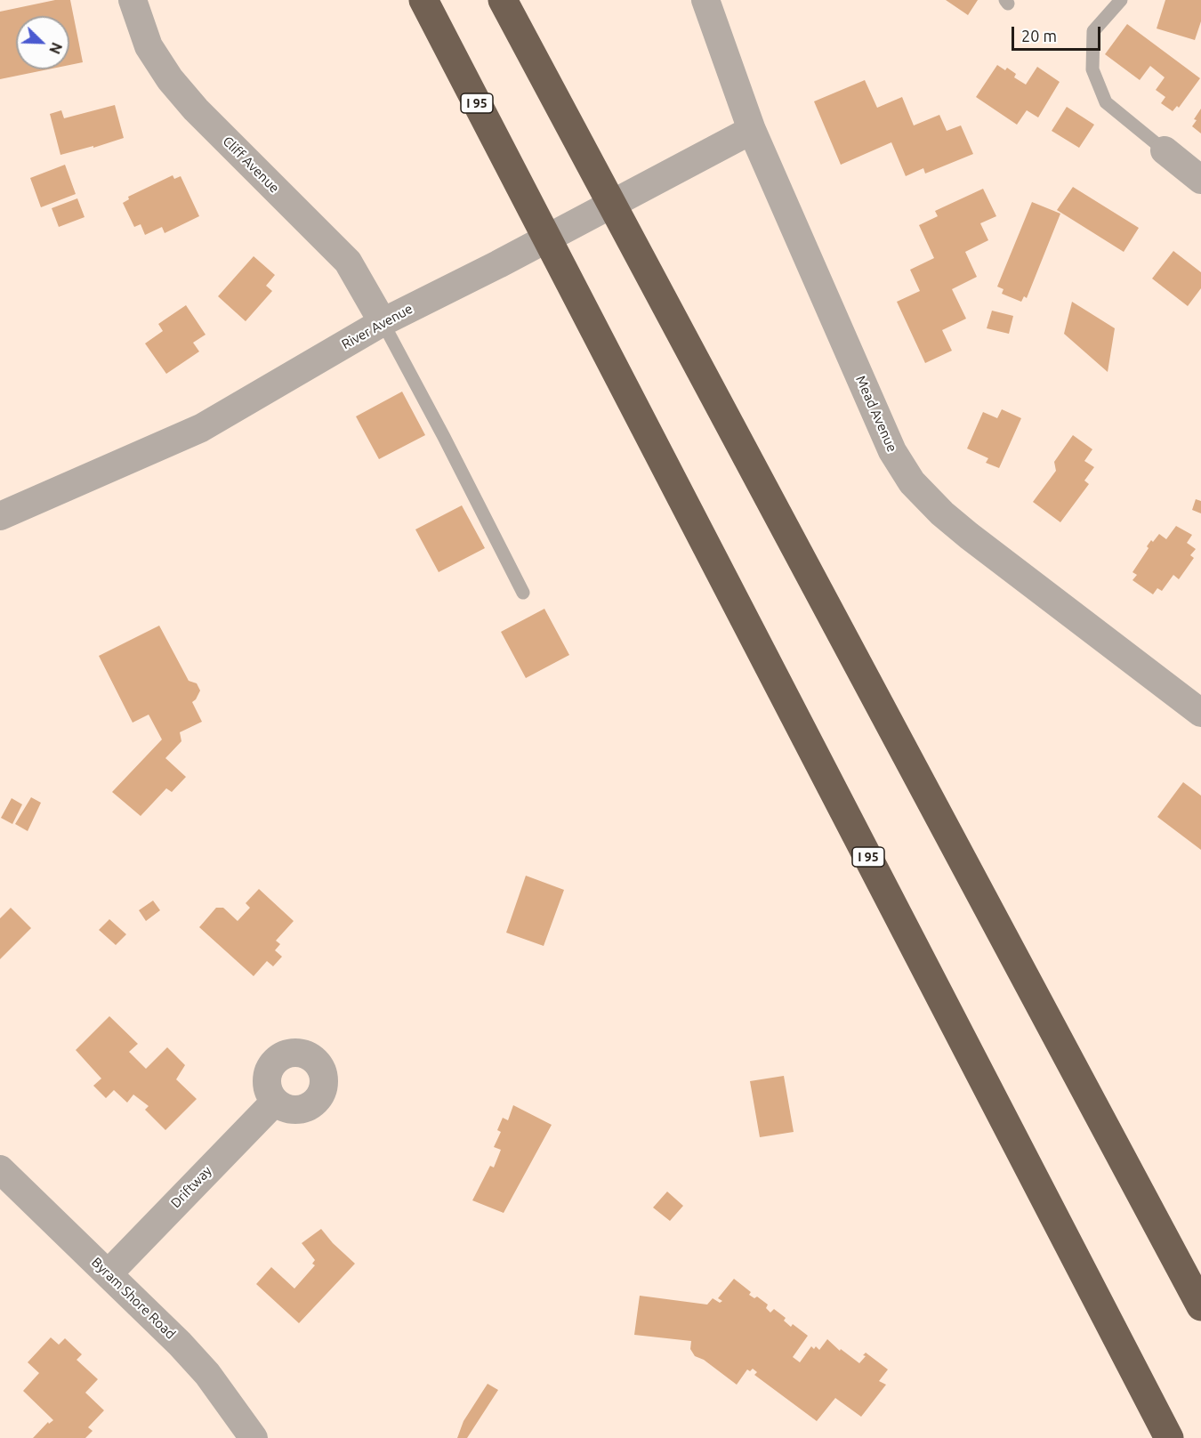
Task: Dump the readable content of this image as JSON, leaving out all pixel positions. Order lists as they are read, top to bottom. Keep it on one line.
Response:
{"streets":{"highway":["I 95"],"street":["Cliff Avenue","River Avenue","Mead Avenue","Driftway","Byram Shore Road"]},"crossings":[["Cliff Avenue","River Avenue"],["River Avenue","Mead Avenue"],["Driftway","Byram Shore Road"]],"scale_bar":"20 m","north":"bottom right"}
